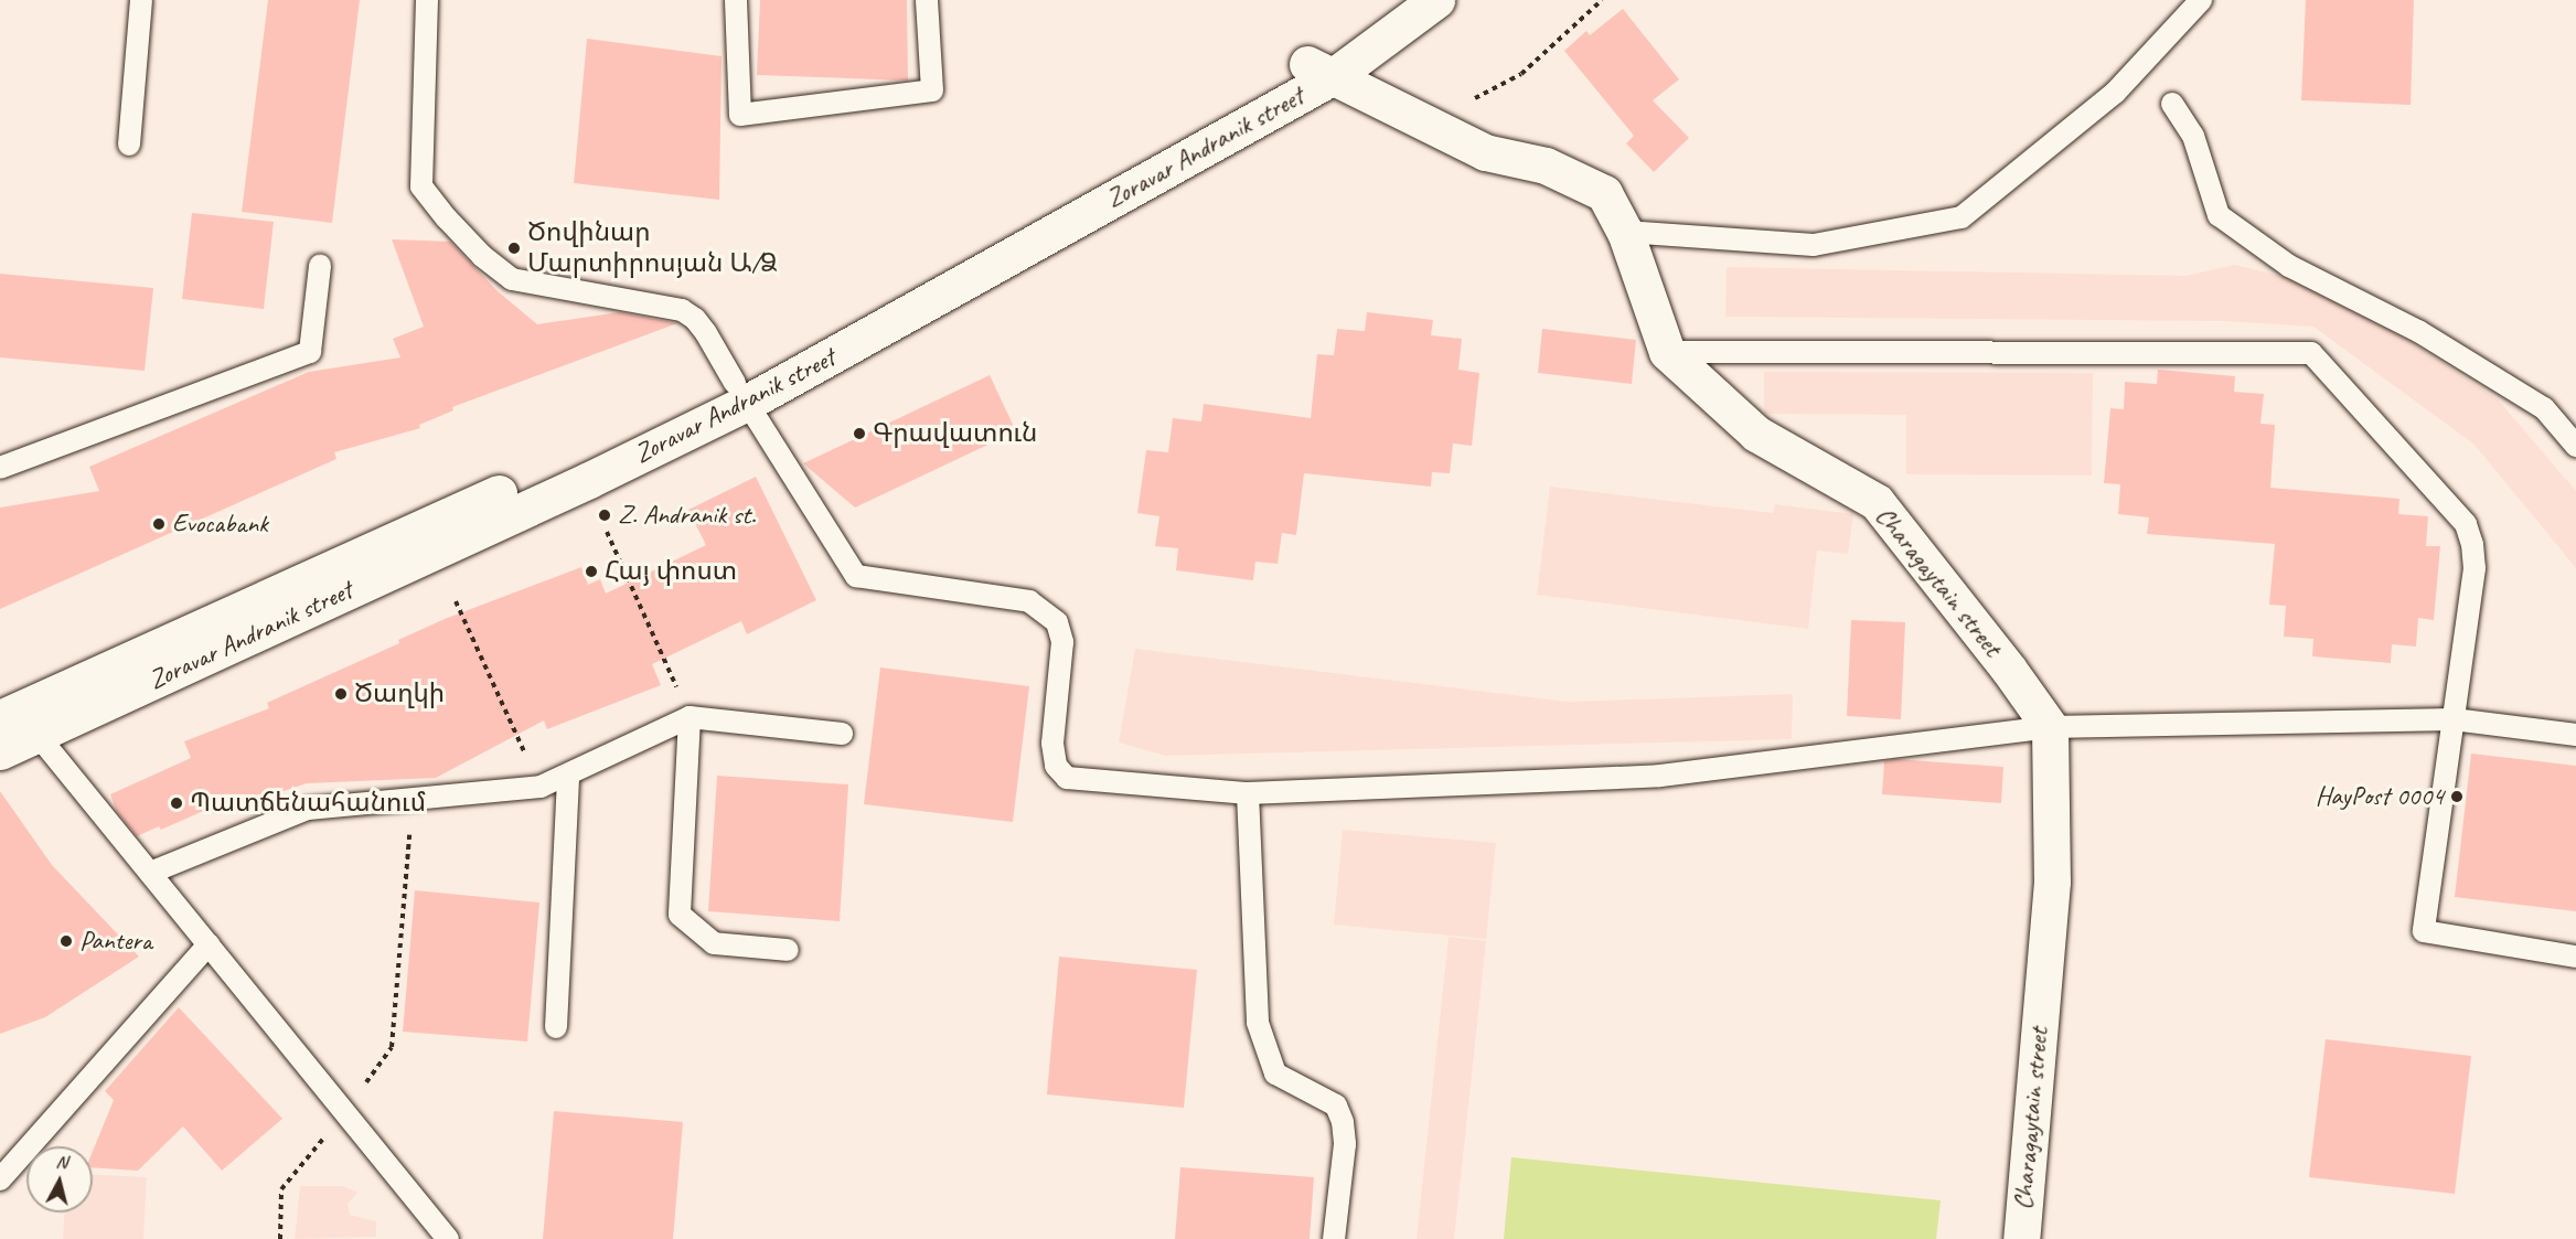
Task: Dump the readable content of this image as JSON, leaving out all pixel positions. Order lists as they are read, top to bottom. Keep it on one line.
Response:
{"streets":{"main road":["Zoravar Andranik street","Charagaytain street"]},"crossings":[["Zoravar Andranik street","Charagaytain street"]],"places":["Ծովինար Մարտիրոսյան Ա/Ձ","Գրավատուն","Z. Andranik st.","Evocabank","Հայ փոստ","Ծաղկի","HayPost 0004","Պատճենահանում","Pantera"],"north":"top"}
